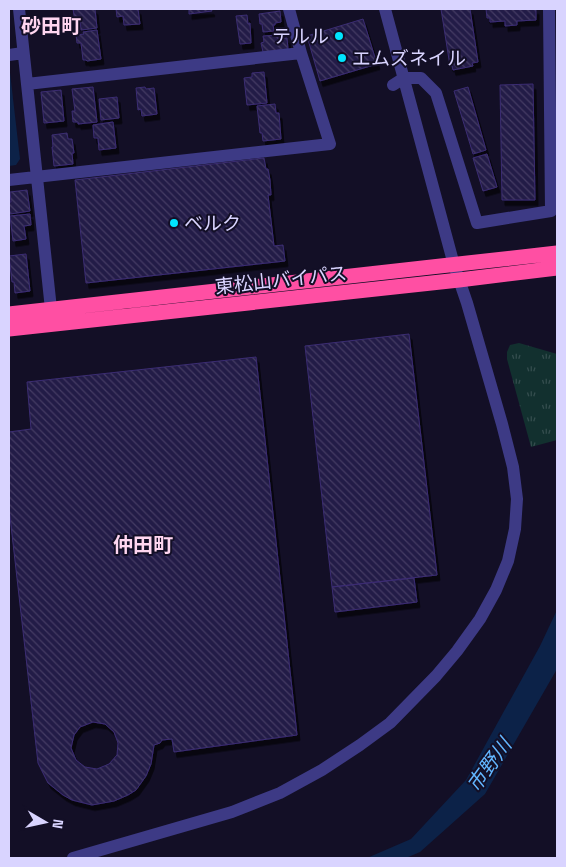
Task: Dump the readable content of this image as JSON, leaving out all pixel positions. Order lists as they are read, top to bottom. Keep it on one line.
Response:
{"streets":{"highway":["東松山バイパス"]},"districts":["砂田町","仲田町"],"water":["市野川"],"places":["テルル","エムズネイル","ベルク"],"north":"right"}
